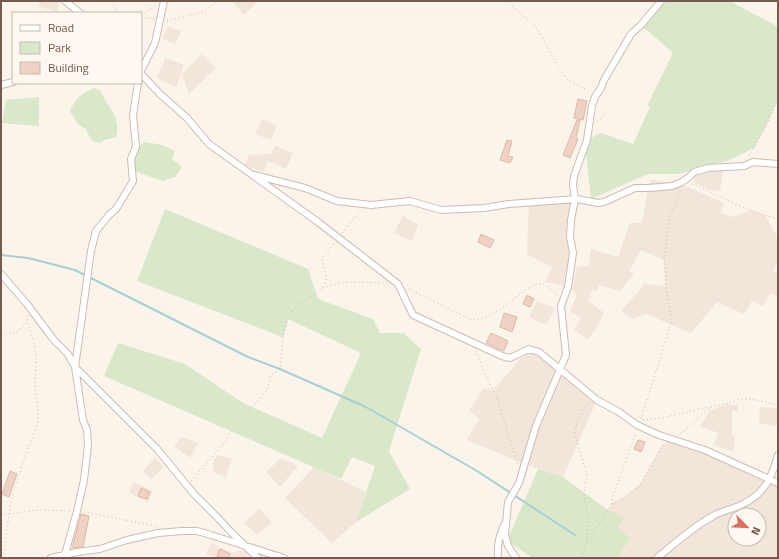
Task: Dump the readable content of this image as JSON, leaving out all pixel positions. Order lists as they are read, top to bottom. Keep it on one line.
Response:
{"legend":["Road","Park","Building"],"north":"bottom right"}
